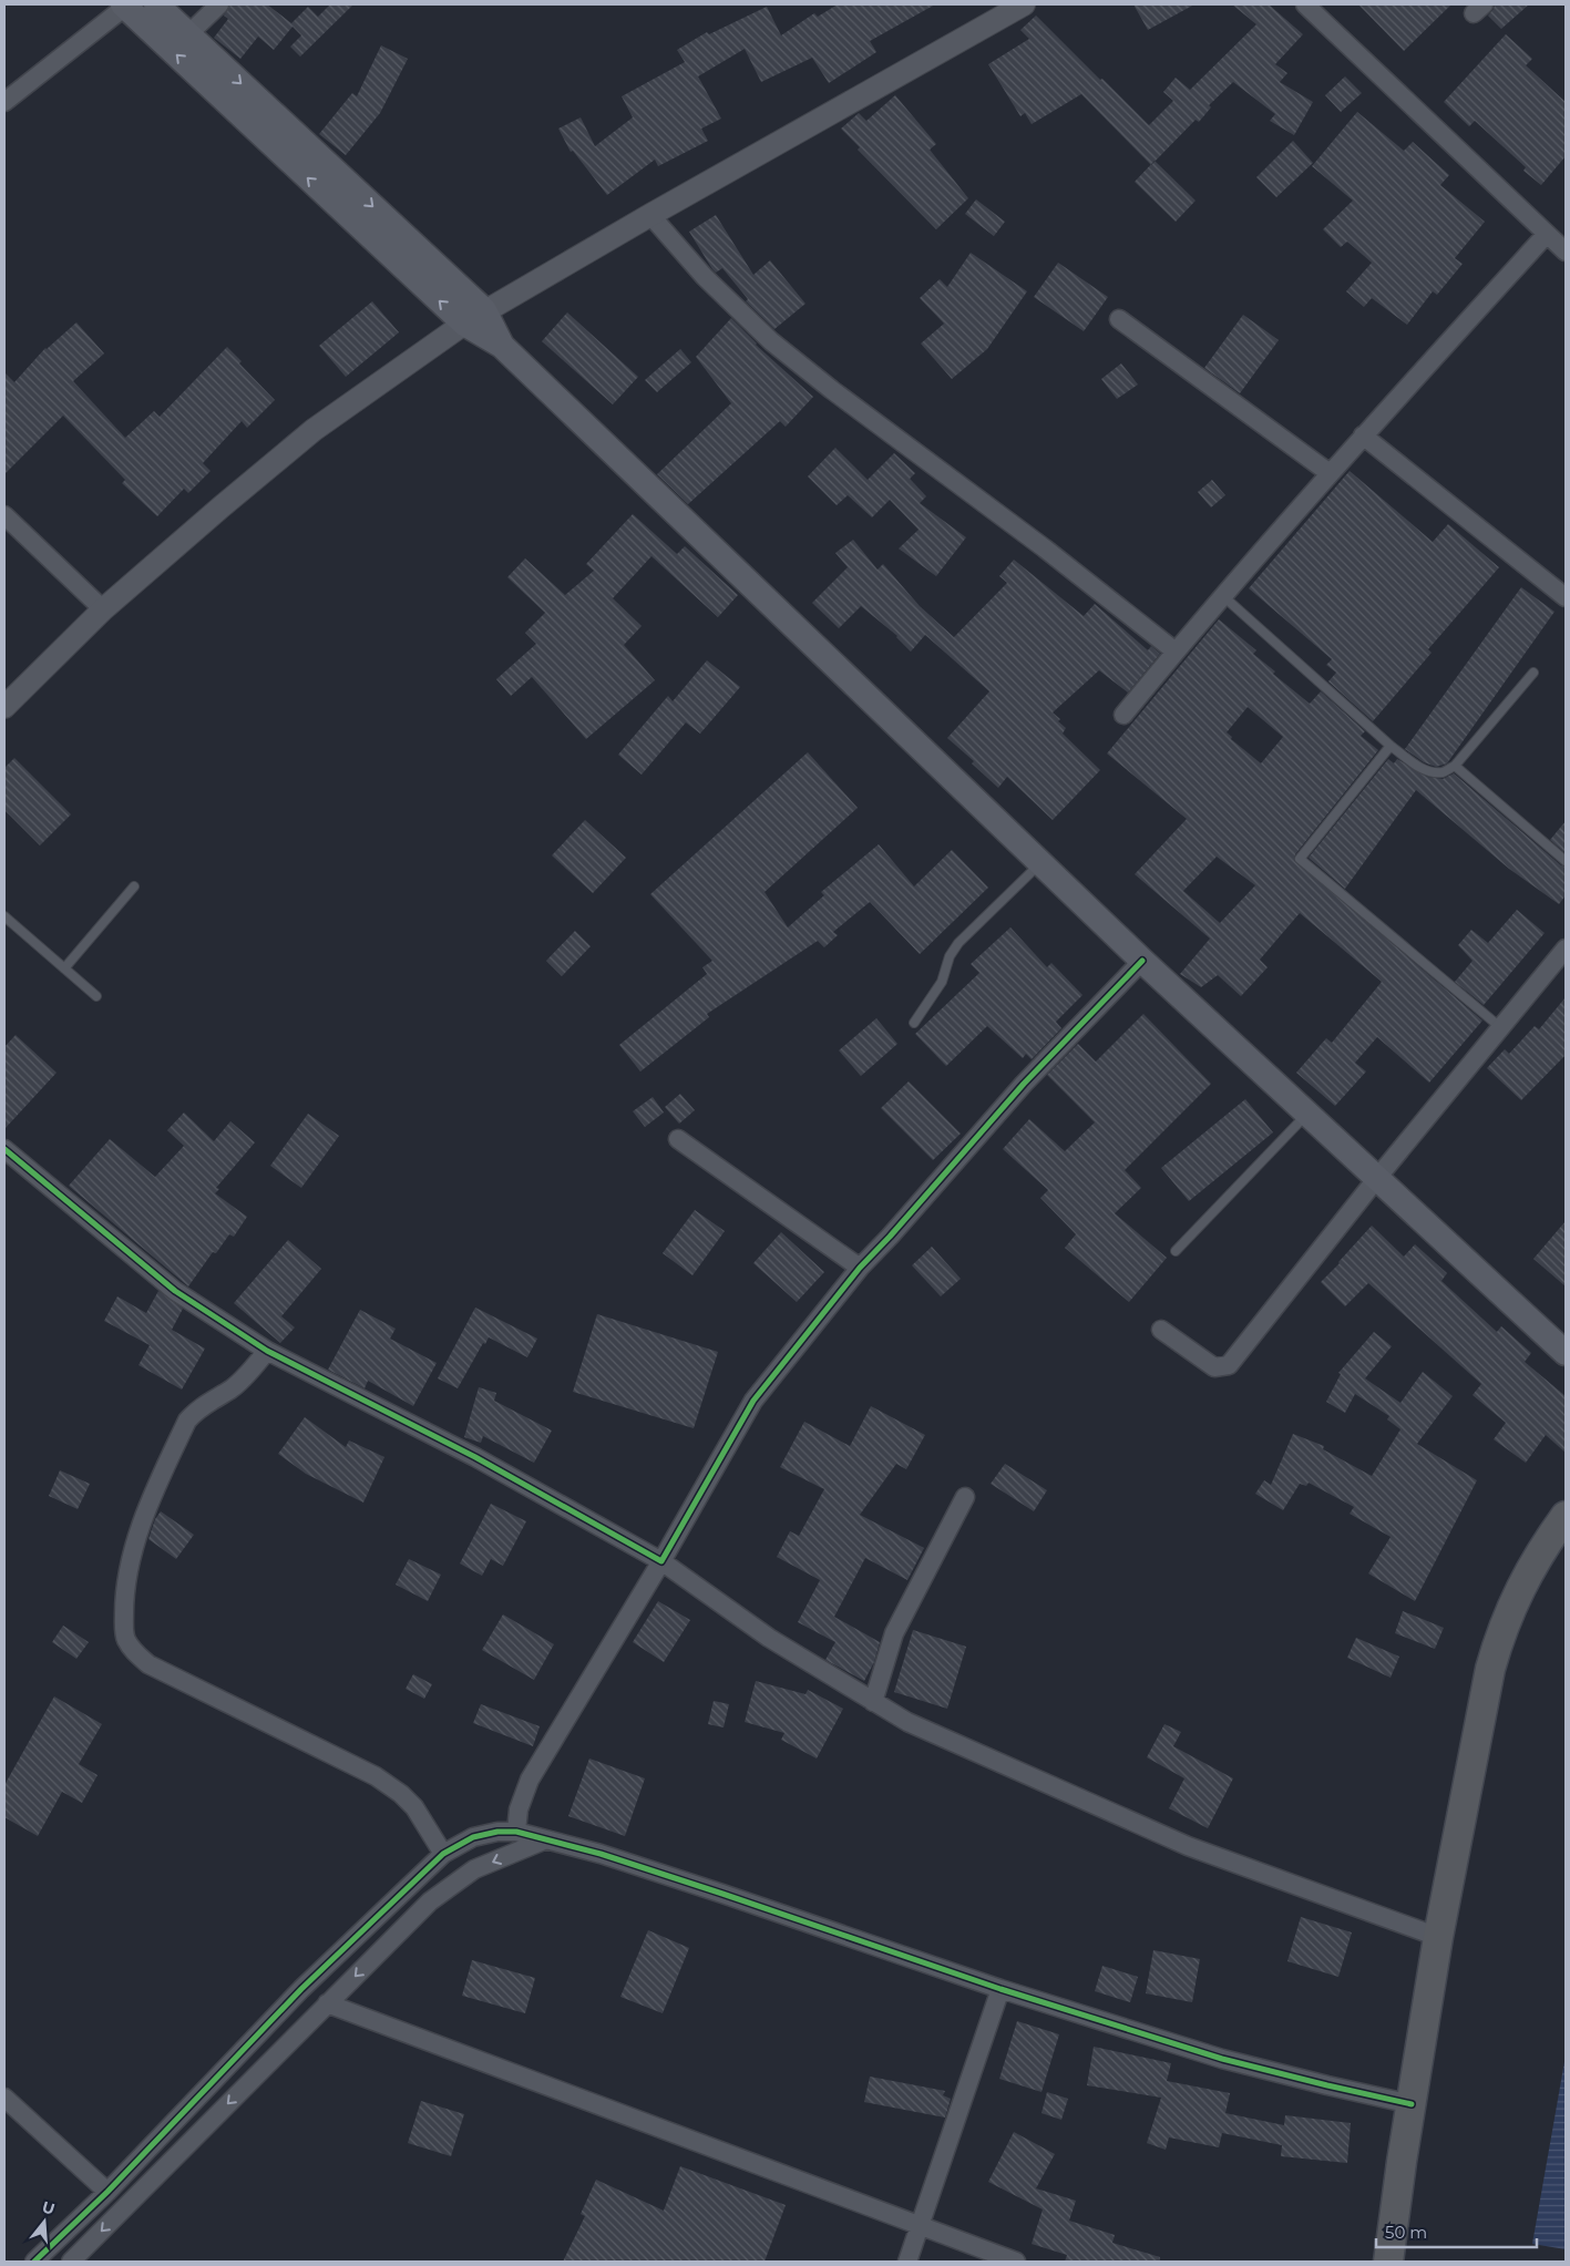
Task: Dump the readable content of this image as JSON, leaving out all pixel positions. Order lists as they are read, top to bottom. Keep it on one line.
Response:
{"scale_bar":"50 m","north":"top"}
